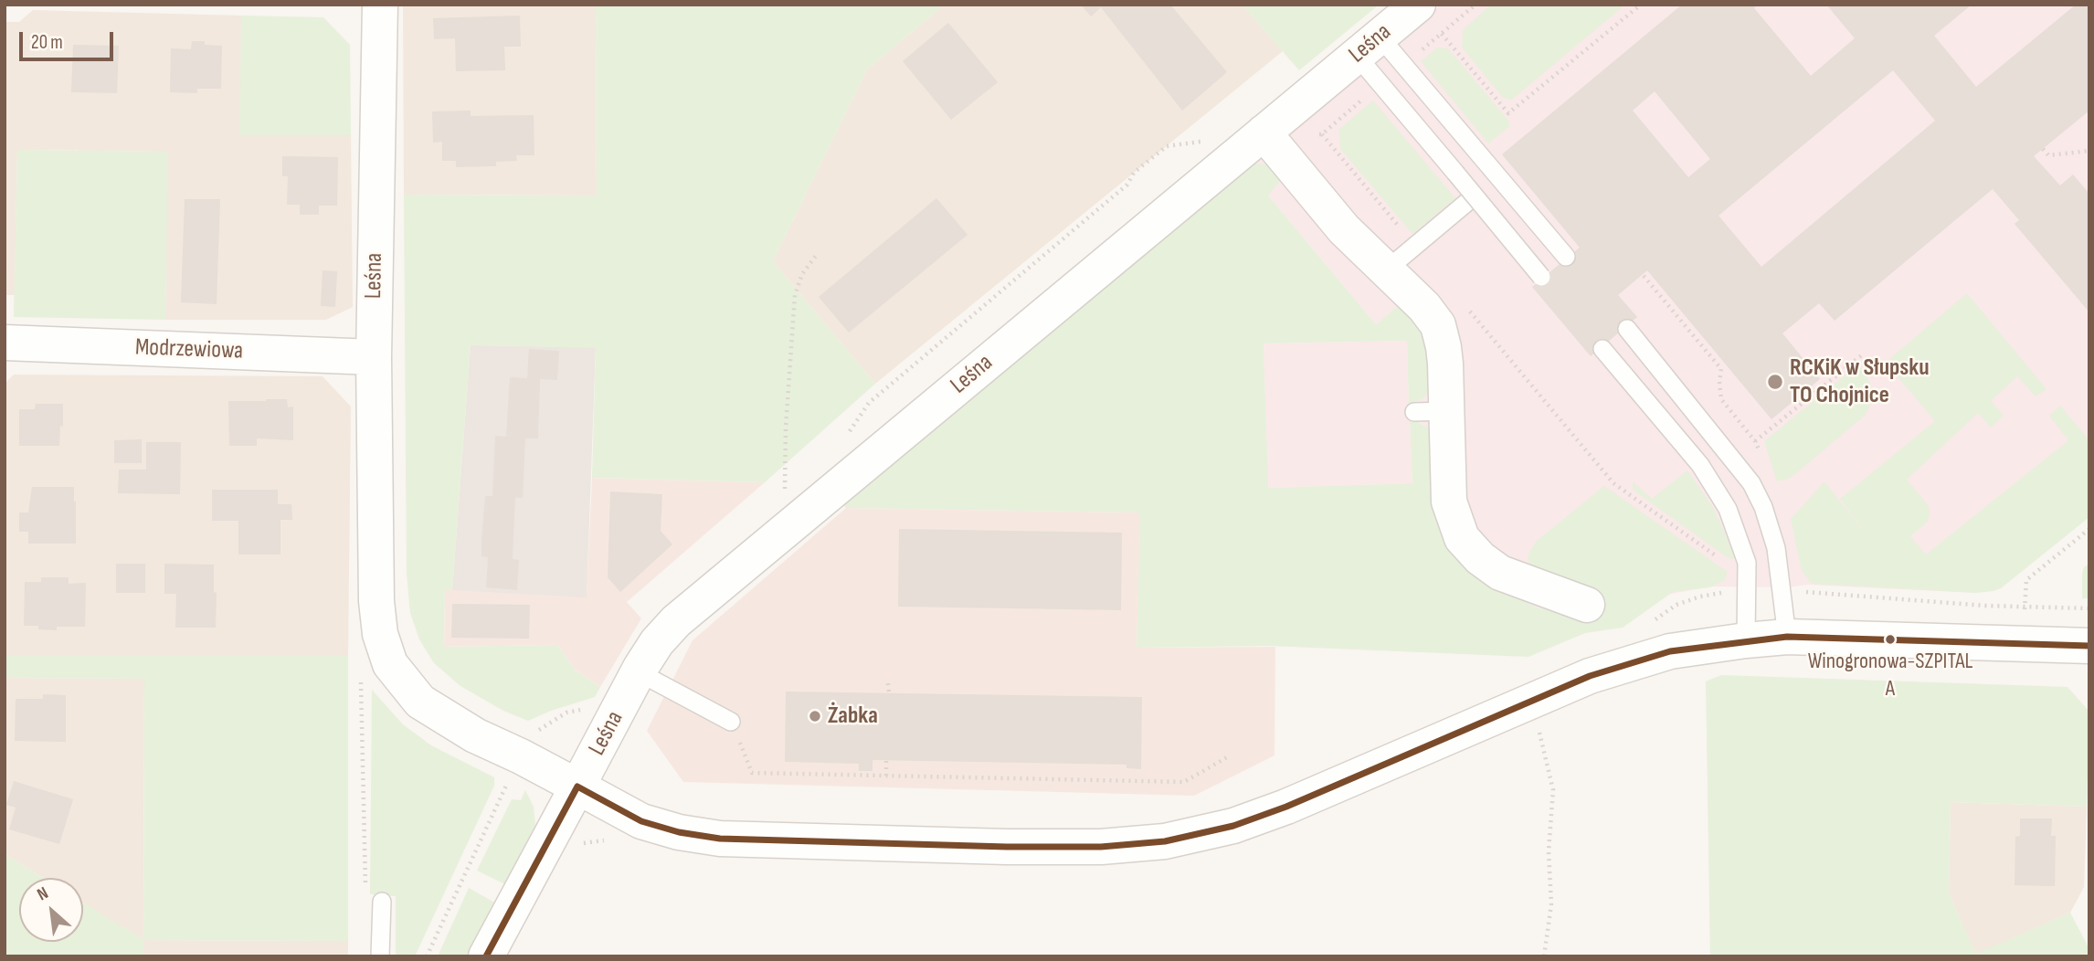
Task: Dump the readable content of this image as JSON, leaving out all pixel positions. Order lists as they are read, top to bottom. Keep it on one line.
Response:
{"streets":{"street":["Leśna","Modrzewiowa"]},"crossings":[["Leśna","Modrzewiowa"]],"places":["RCKiK w Słupsku TO Chojnice","Winogronowa-SZPITAL A","Żabka"],"scale_bar":"20 m","north":"top left"}
